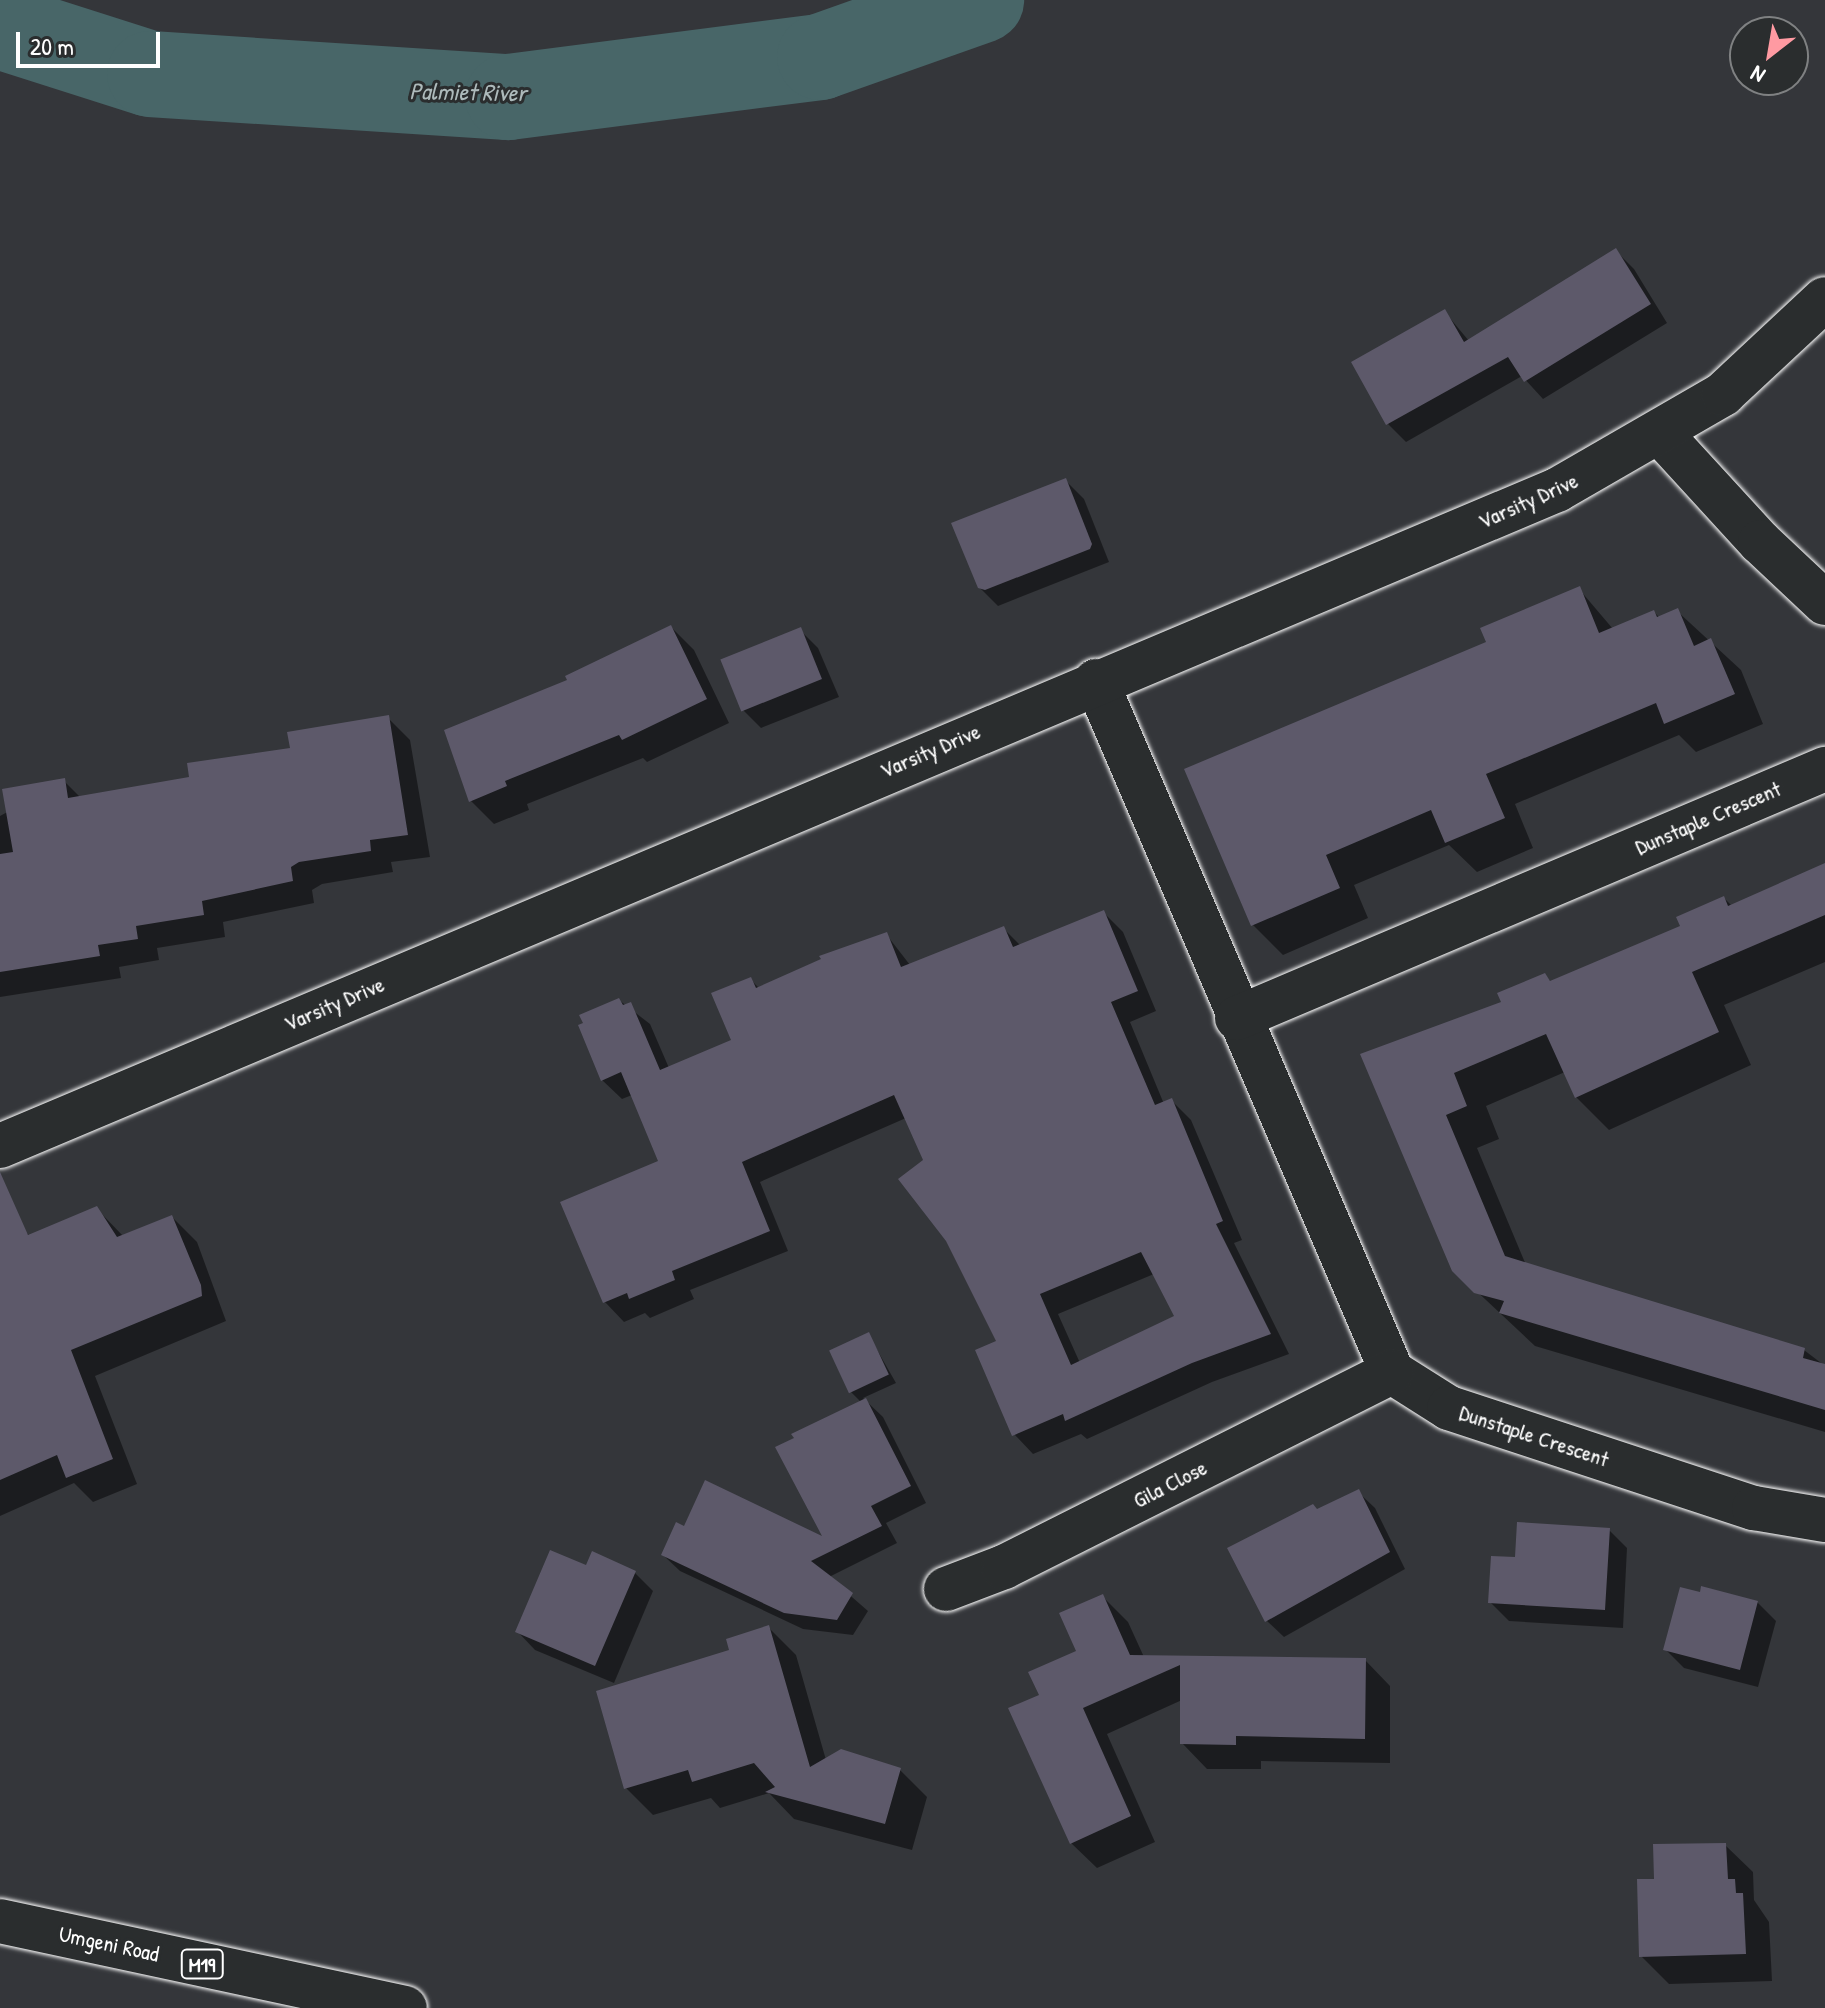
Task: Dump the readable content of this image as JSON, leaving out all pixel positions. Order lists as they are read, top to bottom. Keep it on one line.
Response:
{"streets":{"main road":["Varsity Drive","Dunstaple Crescent","Gila Close","Umgeni Road","M19"]},"crossings":[["Dunstaple Crescent","Gila Close"]],"water":["Palmiet River"],"scale_bar":"20 m","north":"bottom left"}
